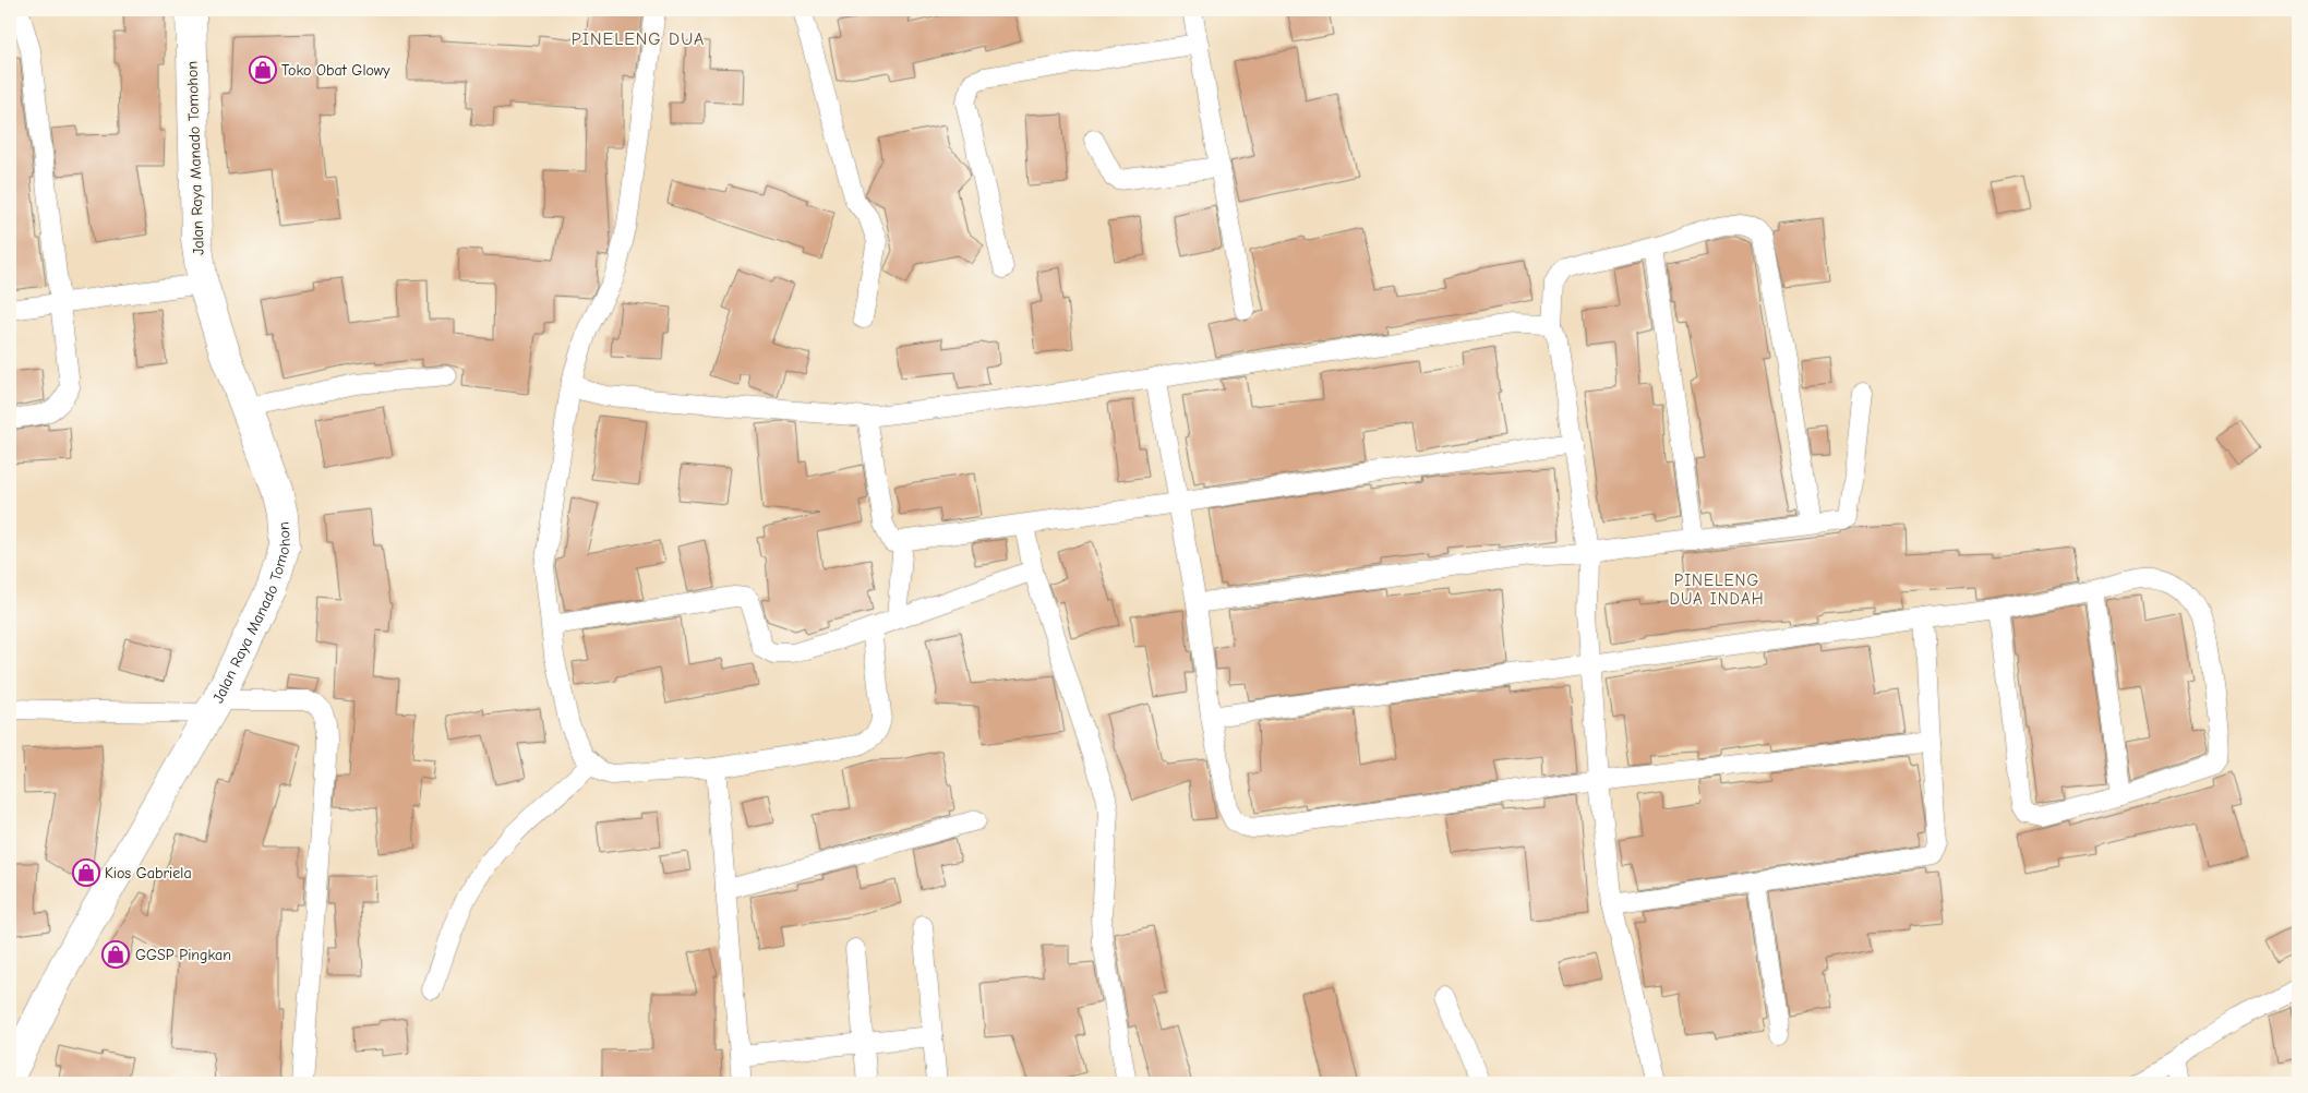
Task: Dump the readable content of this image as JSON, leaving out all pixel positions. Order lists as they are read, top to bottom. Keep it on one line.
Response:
{"streets":{"highway":["Jalan Raya Manado Tomohon"]},"districts":["PINELENG DUA","PINELENG DUA INDAH"],"places":{"shop":["Toko Obat Glowy","Kios Gabriela","GGSP Pingkan"]}}
